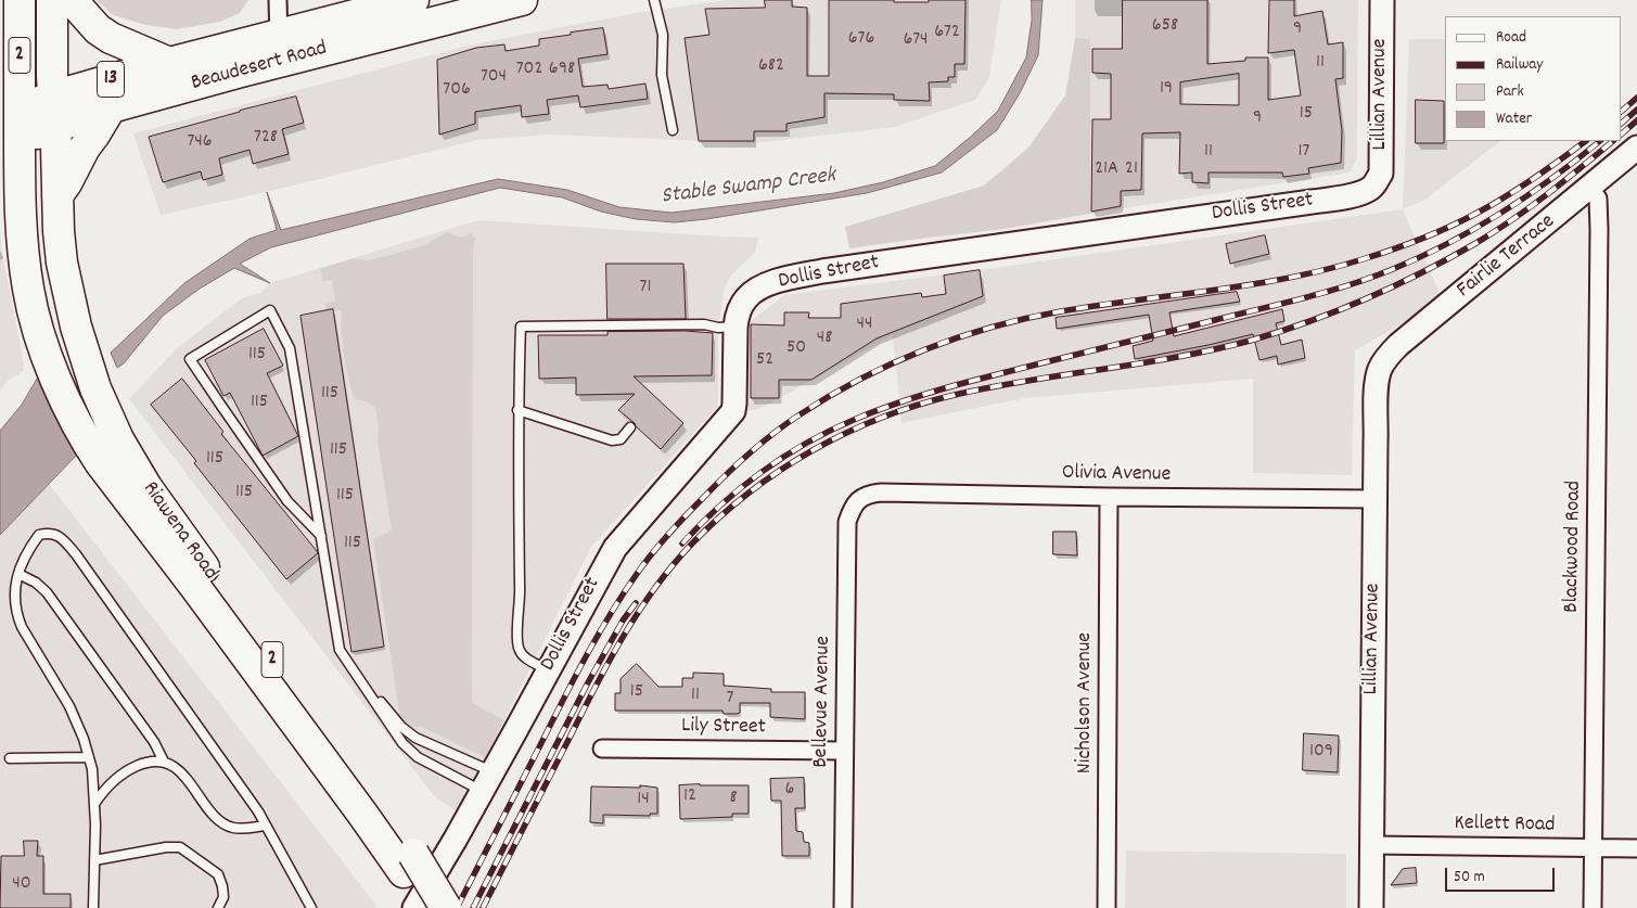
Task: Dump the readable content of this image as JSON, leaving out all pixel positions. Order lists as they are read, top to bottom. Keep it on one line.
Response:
{"streets":{"highway":["2","Beaudesert Road","13","Riawena Road"],"street":["Lillian Avenue","Dollis Street","Fairlie Terrace","Olivia Avenue","Blackwood Road","Bellevue Avenue","Nicholson Avenue","Lily Street","Kellett Road"]},"crossings":[["2","Beaudesert Road"],["2","Riawena Road"],["Beaudesert Road","Riawena Road"],["Lillian Avenue","Dollis Street"],["Lillian Avenue","Fairlie Terrace"],["Lillian Avenue","Olivia Avenue"],["Lillian Avenue","Kellett Road"],["Fairlie Terrace","Blackwood Road"],["Olivia Avenue","Bellevue Avenue"],["Olivia Avenue","Nicholson Avenue"],["Blackwood Road","Kellett Road"],["Bellevue Avenue","Lily Street"]],"water":["Stable Swamp Creek"],"house_numbers":["658","9","672","676","674","11","682","702","698","704","19","706","15","9","728","746","11","17","21A","21","71","44","48","50","115","52","115","115","115","115","115","115","115","15","11","7","109","6","12","8","14","40"],"legend":["Road","Railway","Park","Water"],"scale_bar":"50 m"}
